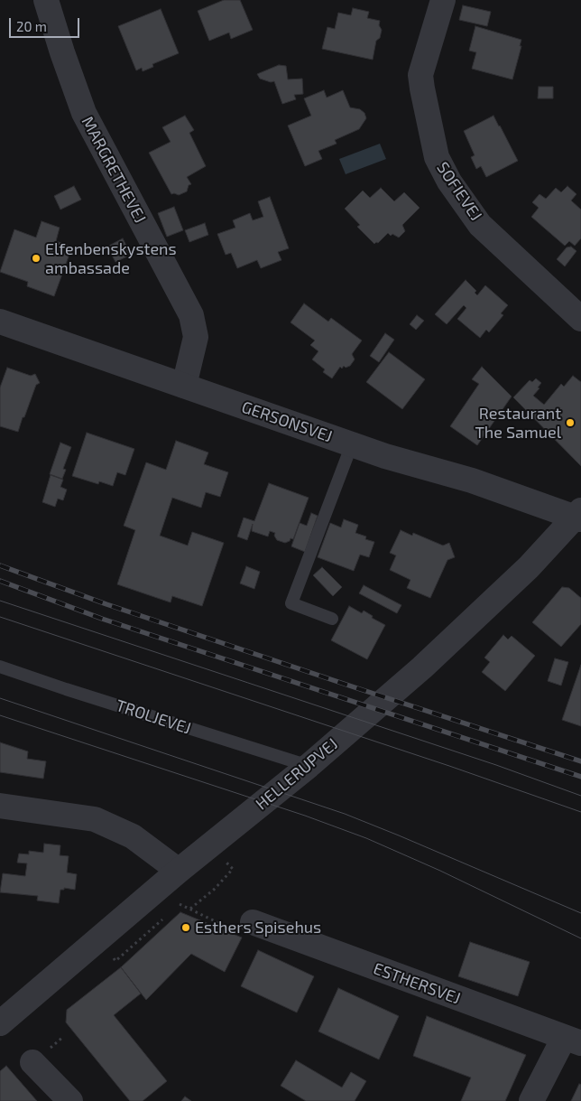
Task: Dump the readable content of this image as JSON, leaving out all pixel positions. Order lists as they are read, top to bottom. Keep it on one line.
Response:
{"streets":{"street":["MARGRETHEVEJ","SOFIEVEJ","GERSONSVEJ","HELLERUPVEJ","ESTHERSVEJ"],"lane":["TROLJEVEJ"]},"crossings":[["MARGRETHEVEJ","GERSONSVEJ"],["GERSONSVEJ","HELLERUPVEJ"],["TROLJEVEJ","HELLERUPVEJ"]],"places":["Elfenbenskystens ambassade","Restaurant The Samuel","Esthers Spisehus"],"scale_bar":"20 m"}
